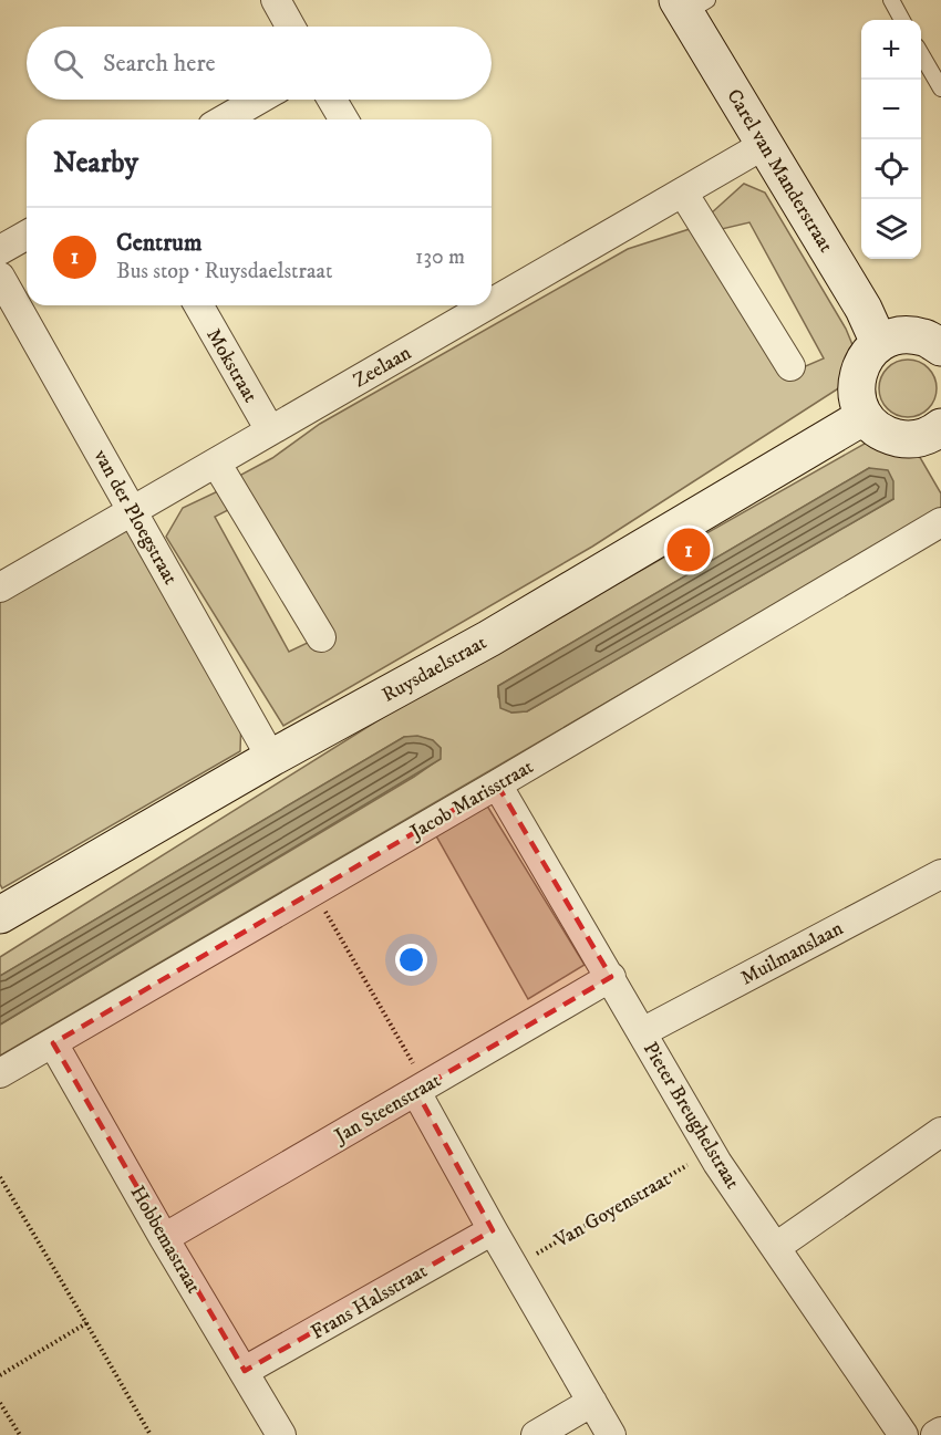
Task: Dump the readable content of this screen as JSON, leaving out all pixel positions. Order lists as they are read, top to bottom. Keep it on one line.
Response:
{"streets":{"street":["Carel van Manderstraat","Mokstraat","Zeelaan","van der Ploegstraat","Ruysdaelstraat","Jacob Marisstraat","Muilmanslaan","Jan Steenstraat","Pieter Breughelstraat","Hobbemastraat","Frans Halsstraat"],"path":["Van Goyenstraat"]},"crossings":[["Carel van Manderstraat","Zeelaan"],["Mokstraat","Zeelaan"],["Zeelaan","van der Ploegstraat"],["van der Ploegstraat","Ruysdaelstraat"],["Jacob Marisstraat","Pieter Breughelstraat"],["Jacob Marisstraat","Hobbemastraat"],["Muilmanslaan","Pieter Breughelstraat"],["Jan Steenstraat","Pieter Breughelstraat"],["Jan Steenstraat","Hobbemastraat"],["Pieter Breughelstraat","Van Goyenstraat"],["Hobbemastraat","Frans Halsstraat"]],"page":{"map_buttons":["+","−"],"search":"Search here","heading":"Nearby","list":[{"mark":"1","name":"Centrum","note":"Bus stop · Ruysdaelstraat","value":"130 m"}],"pins":"1"}}
